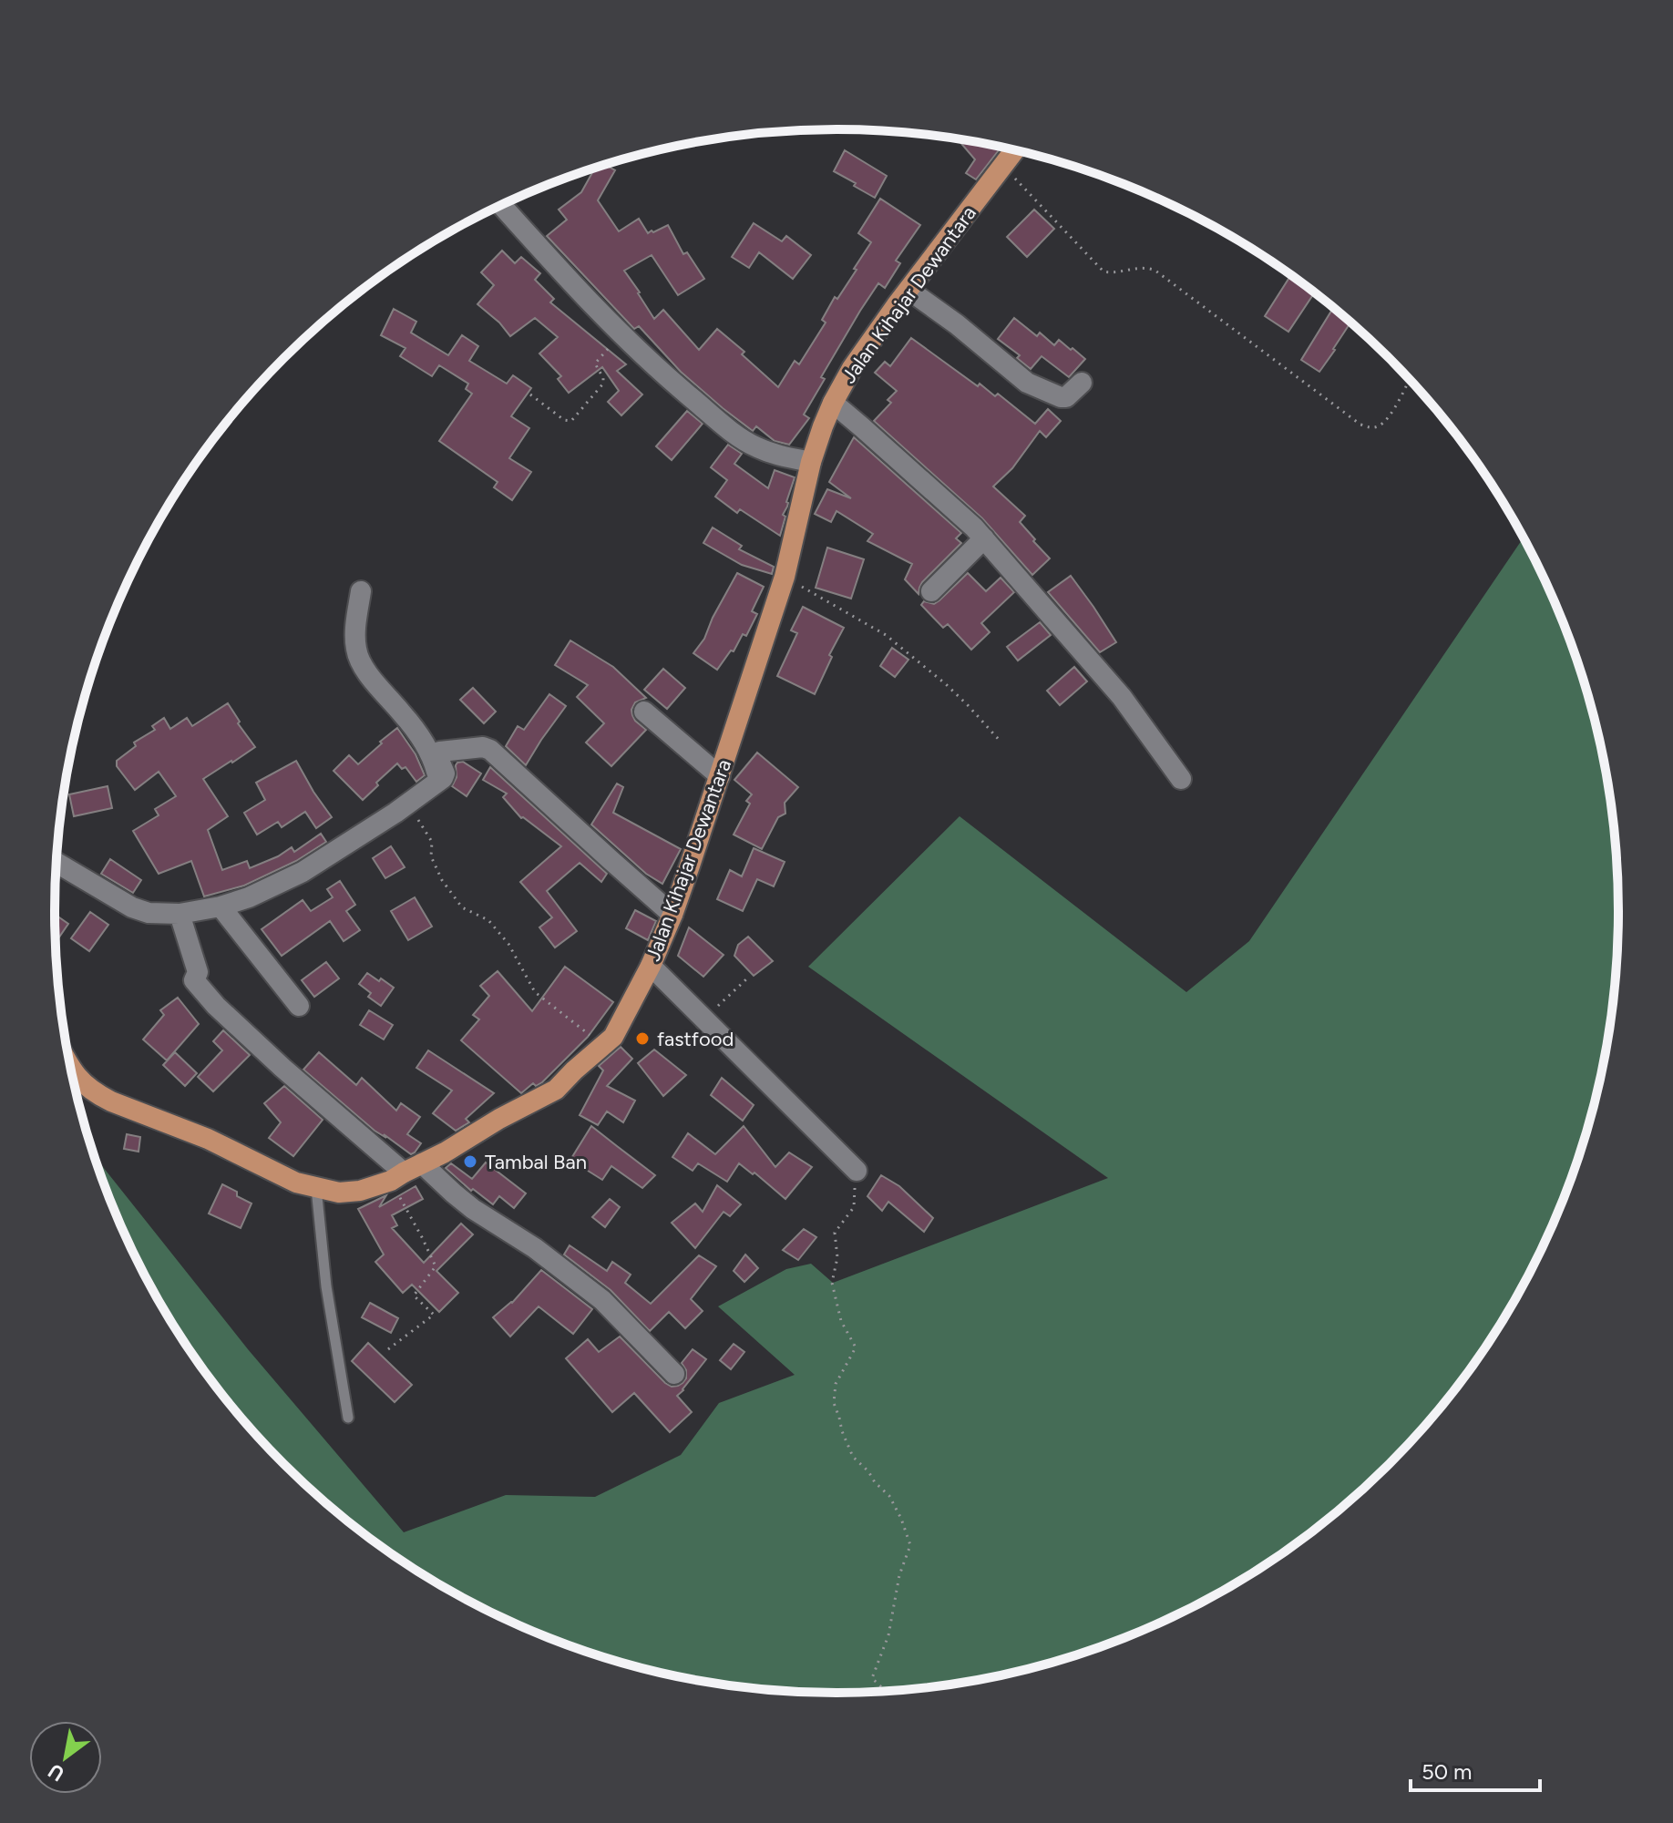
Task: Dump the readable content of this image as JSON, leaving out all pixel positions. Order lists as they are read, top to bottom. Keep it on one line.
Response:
{"streets":{"main road":["Jalan Kihajar Dewantara"]},"places":["fastfood","Tambal Ban"],"scale_bar":"50 m","north":"bottom left"}
